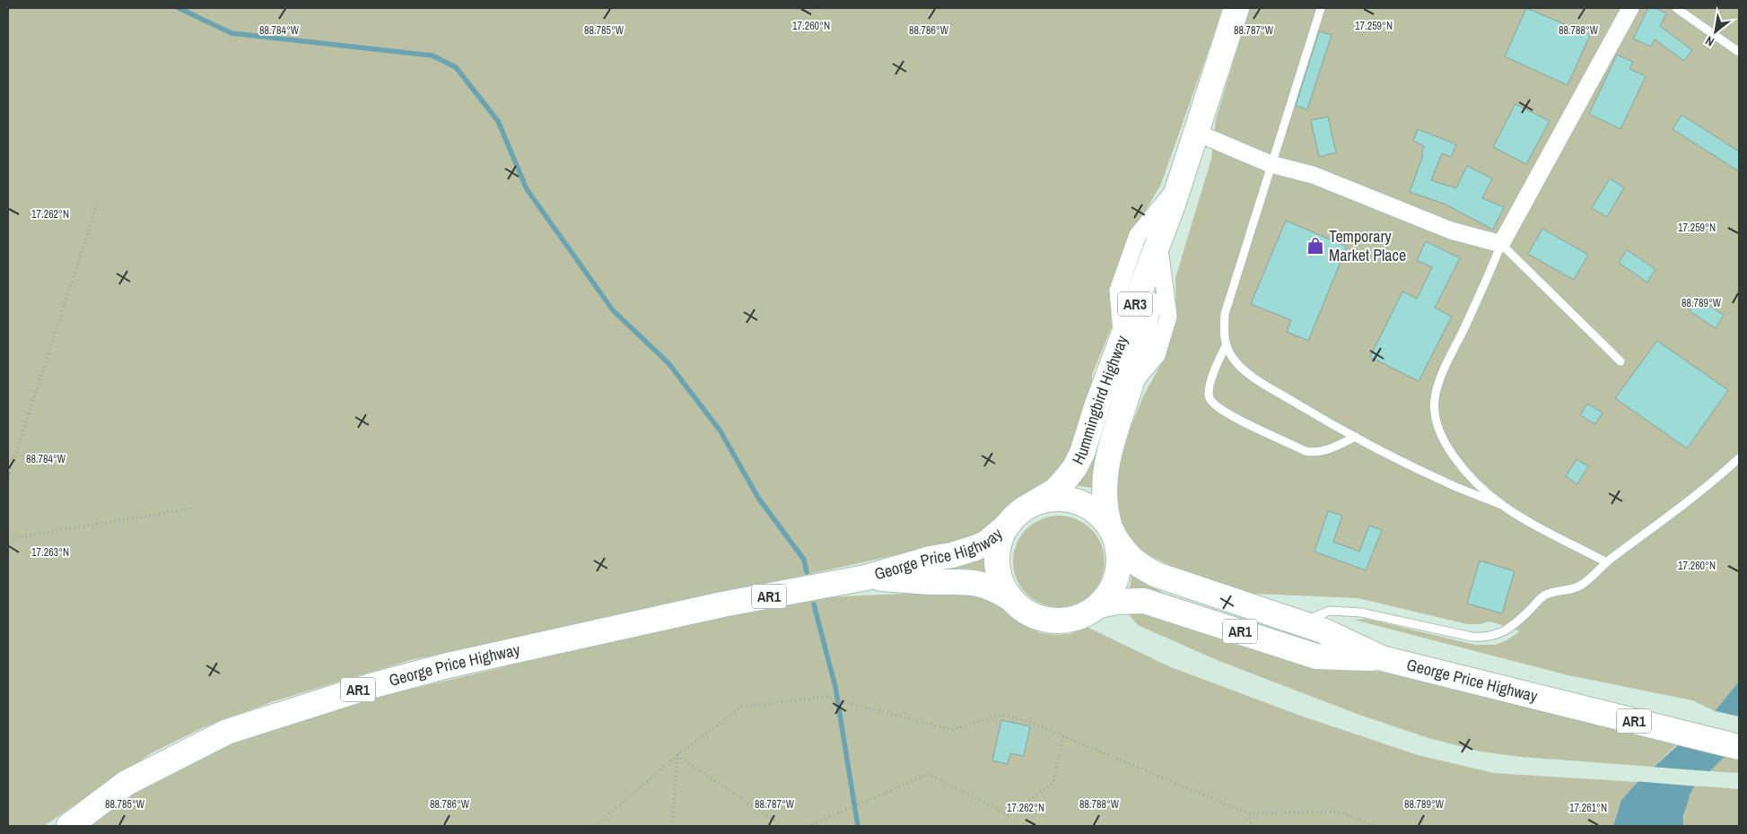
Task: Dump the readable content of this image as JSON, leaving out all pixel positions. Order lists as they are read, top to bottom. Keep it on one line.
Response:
{"streets":{"main road":["AR3","Hummingbird Highway","George Price Highway","AR1"]},"crossings":[["Hummingbird Highway","George Price Highway"]],"places":{"shop":["Temporary Market Place"]},"north":"bottom left","coordinates":["17.260°N","17.259°N","88.784°W","88.785°W","88.786°W","88.787°W","88.788°W","17.262°N","88.789°W","17.263°N","17.261°N"]}
